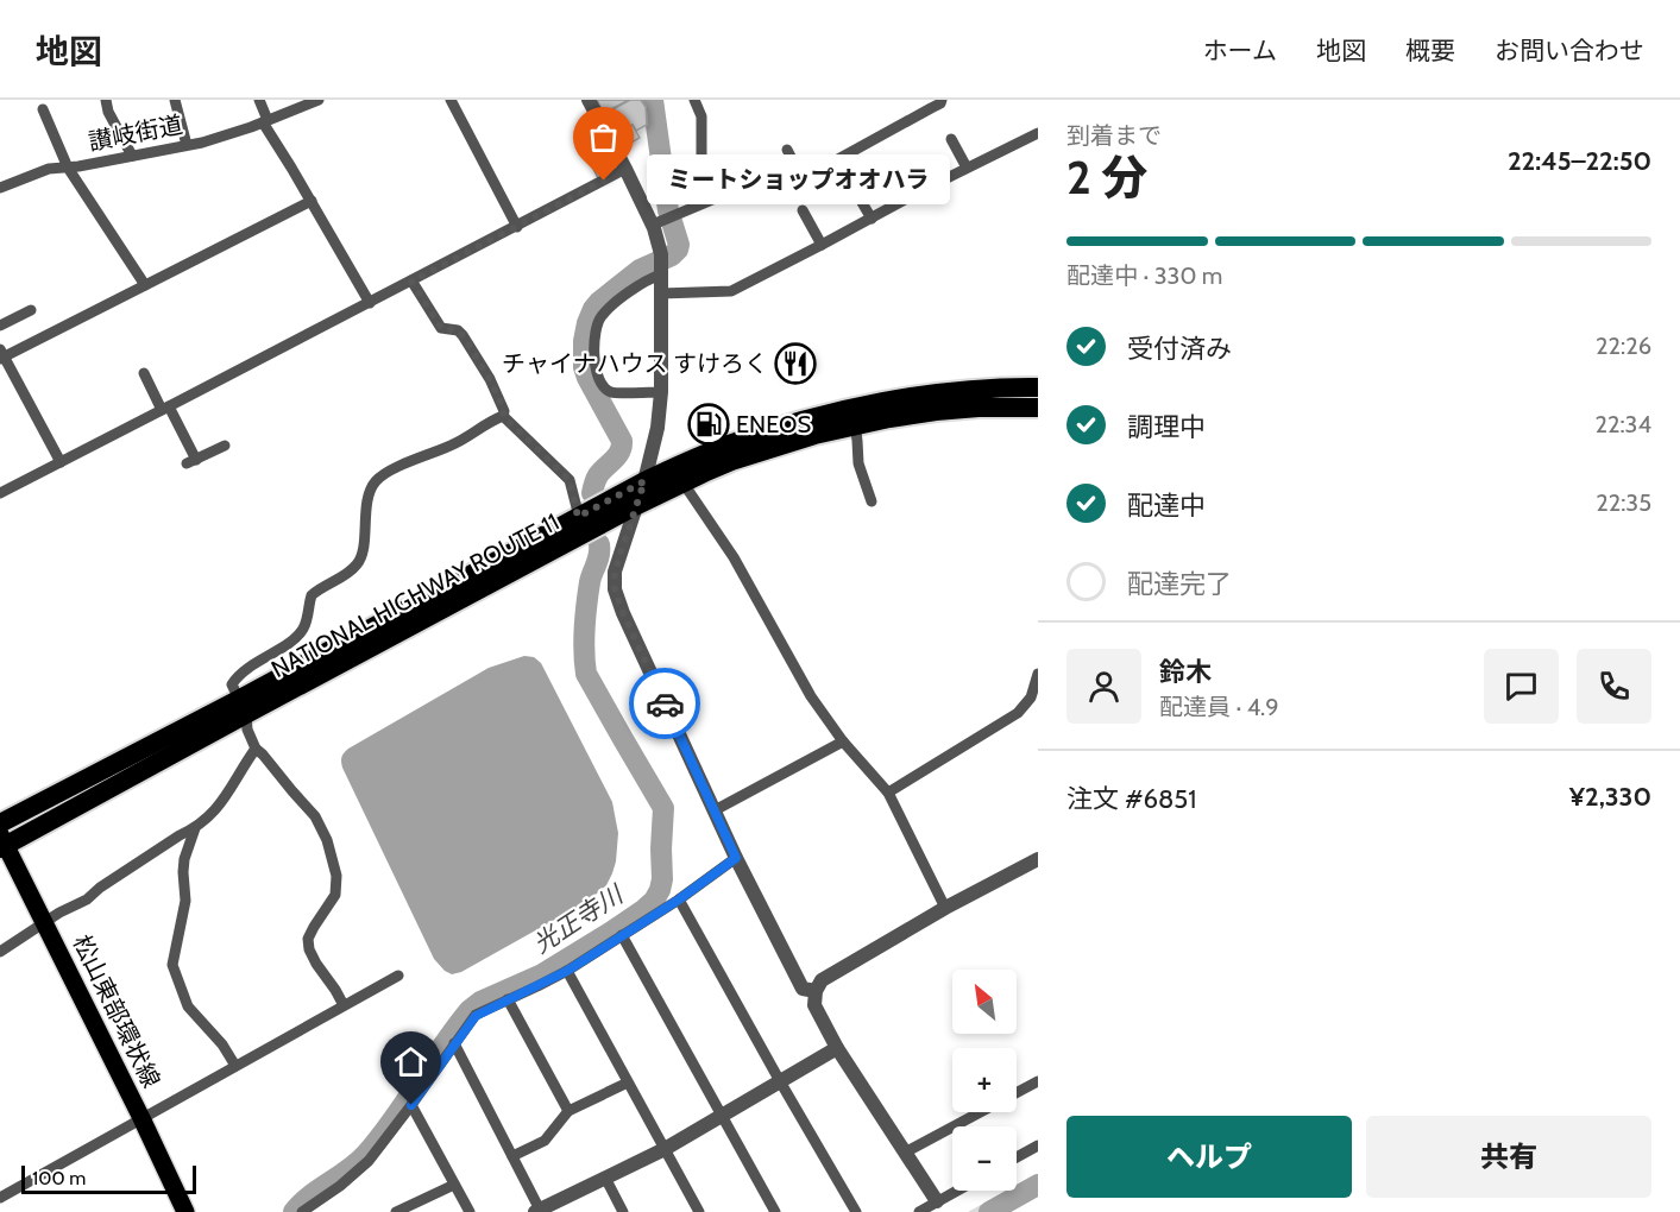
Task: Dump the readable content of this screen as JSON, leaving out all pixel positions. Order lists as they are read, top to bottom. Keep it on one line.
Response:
{"streets":{"highway":["NATIONAL HIGHWAY ROUTE 11"],"main road":["松山東部環状線"],"street":["讃岐街道"]},"crossings":[["NATIONAL HIGHWAY ROUTE 11","松山東部環状線"]],"water":["光正寺川"],"places":{"other":["ミートショップオオハラ"],"restaurant":["チャイナハウス すけろく"],"fuel station":["ENEOS"]},"scale_bar":"100 m","north":"top left","page":{"header":"地図","nav":["ホーム","地図","概要","お問い合わせ"],"heading":["2 分","到着まで","22:45–22:50"],"panel":["鈴木","配達員 · 4.9","注文 #6851","¥2,330"],"bubble":"ミートショップオオハラ","bar":"配達中 · 330 m","list":[["受付済み","22:26"],["調理中","22:34"],["配達中","22:35"],"配達完了"],"map_buttons":["+","−"],"buttons":["ヘルプ","共有"],"scale":"100 m"}}
